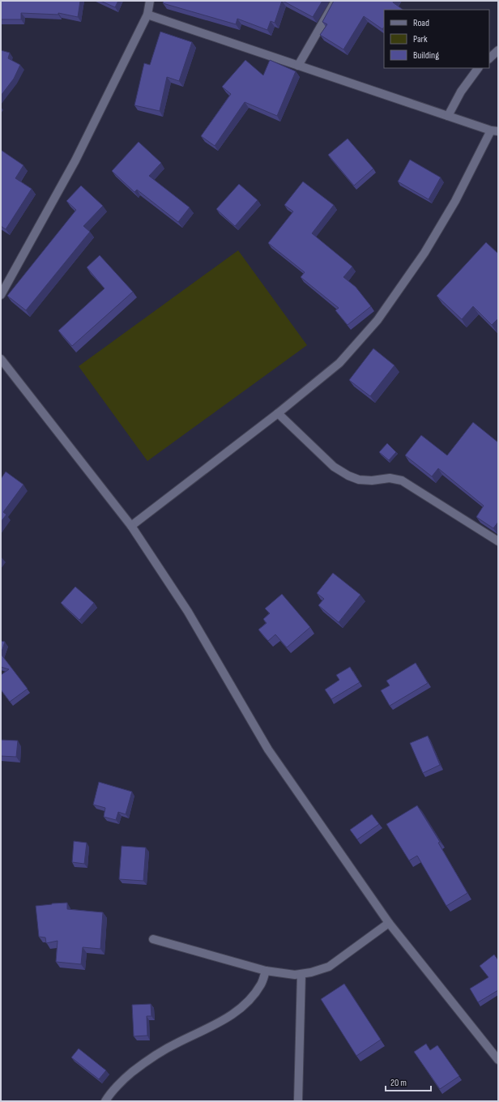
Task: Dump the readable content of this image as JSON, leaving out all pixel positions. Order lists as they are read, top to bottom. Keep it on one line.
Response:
{"legend":["Road","Park","Building"],"scale_bar":"20 m"}
